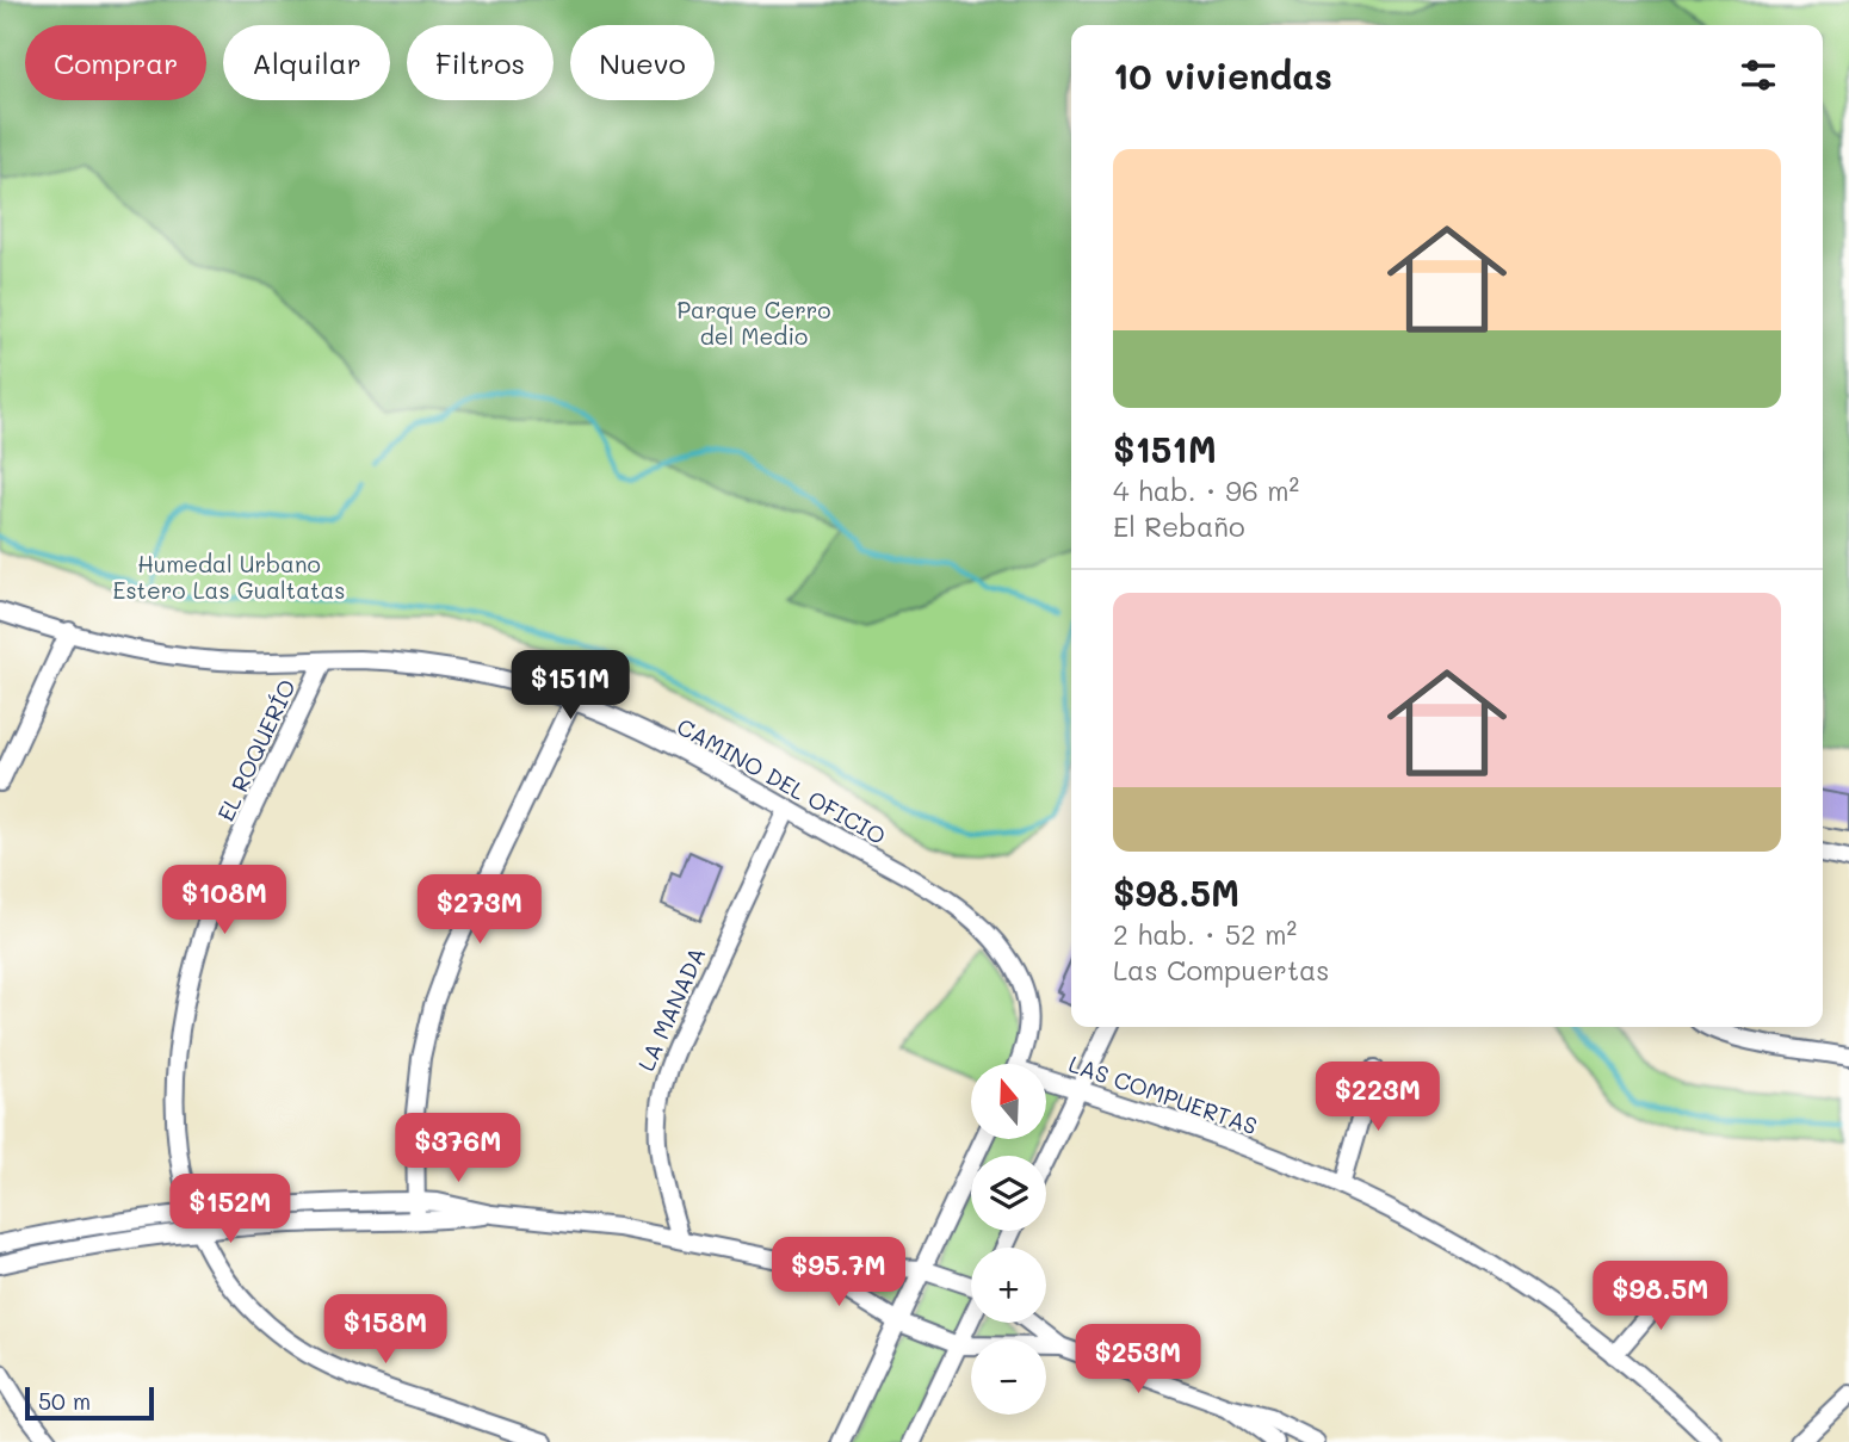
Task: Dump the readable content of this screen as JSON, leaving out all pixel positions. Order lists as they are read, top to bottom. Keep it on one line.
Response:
{"streets":{"street":["EL ROQUERÍO","CAMINO DEL OFICIO","LA MANADA","LAS COMPUERTAS"]},"crossings":[["EL ROQUERÍO","CAMINO DEL OFICIO"],["CAMINO DEL OFICIO","LA MANADA"]],"parks":["Parque Cerro del Medio","Humedal Urbano Estero Las Gualtatas"],"scale_bar":"50 m","north":"top","page":{"chip":["Comprar","Alquilar","Filtros","Nuevo"],"heading":"10 viviendas","list":[{"name":"$151M","note":"4 hab. · 96 m² · El Rebaño"},{"name":"$98.5M","note":"2 hab. · 52 m² · Las Compuertas"}],"price":["$151M","$108M","$273M","$223M","$376M","$152M","$95.7M","$98.5M","$158M","$253M"],"map_buttons":["+","−"],"scale":"50 m"}}
